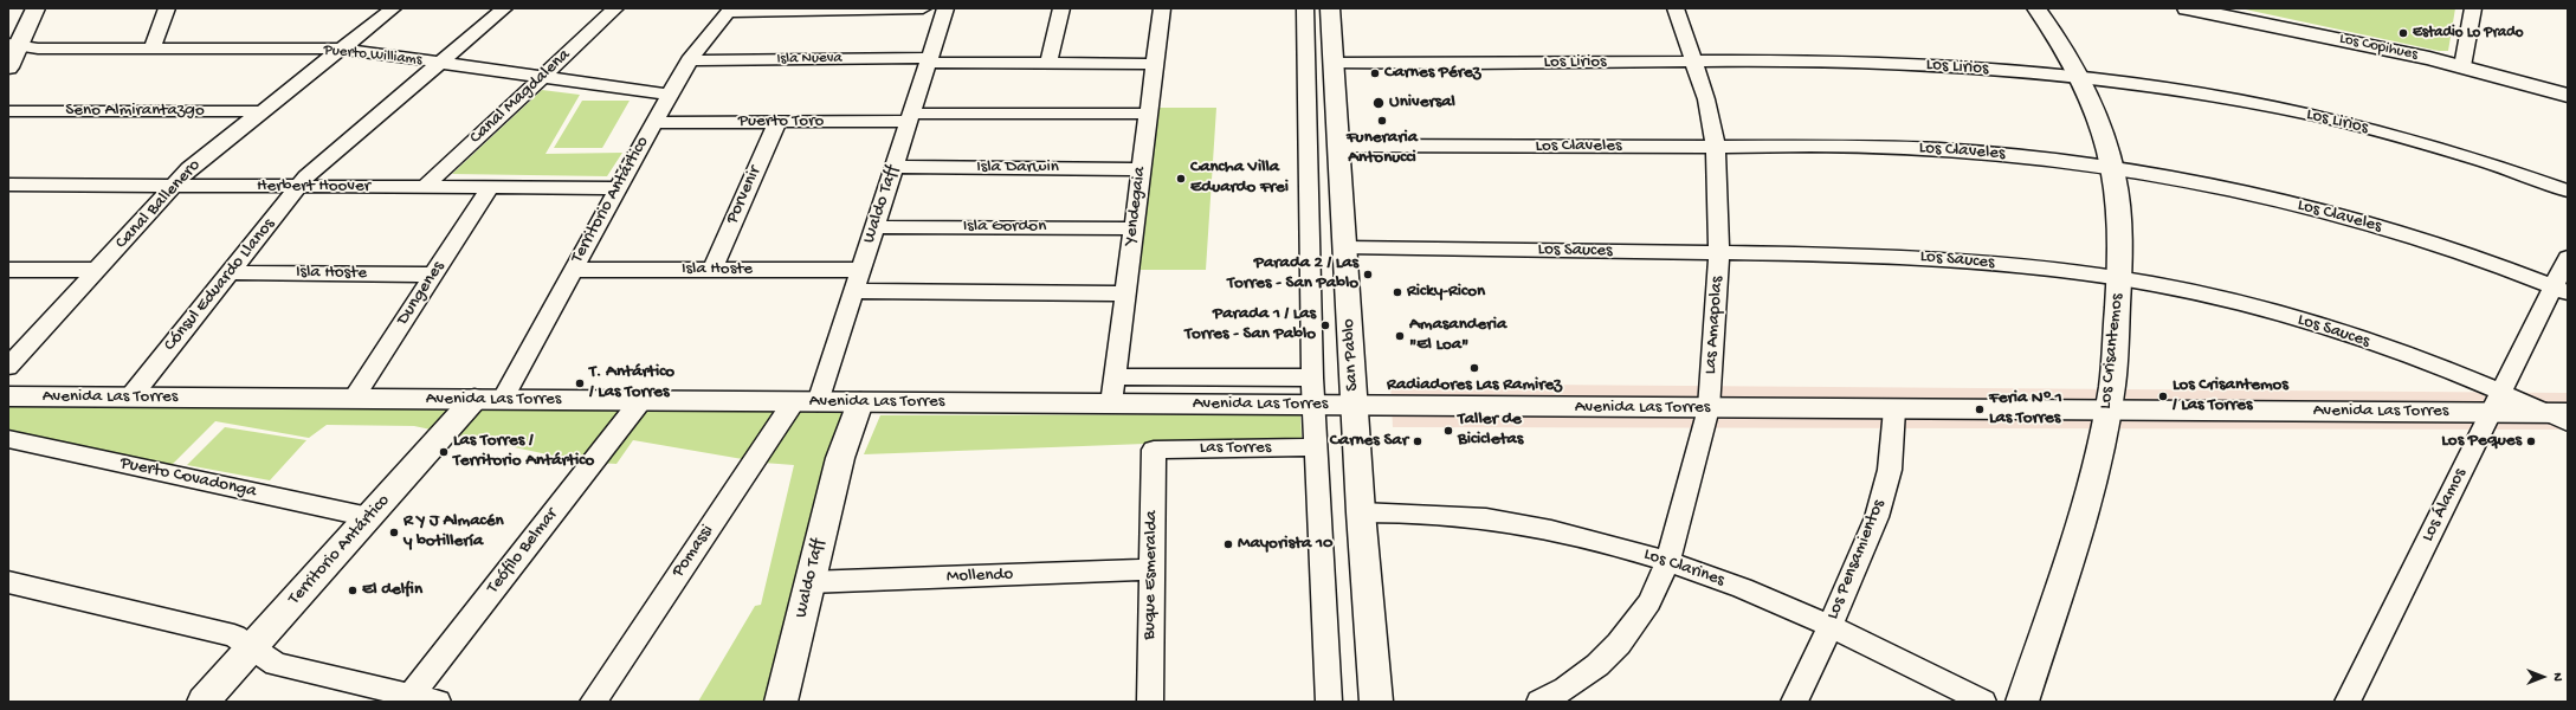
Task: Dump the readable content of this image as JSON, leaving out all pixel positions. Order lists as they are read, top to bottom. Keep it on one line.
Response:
{"streets":{"main road":["Los Copihues","Territorio Antártico","Waldo Taff","Los Crisantemos","San Pablo","Avenida Las Torres"],"street":["Puerto Williams","Isla Nueva","Los Lirios","Canal Magdalena","Seno Almirantazgo","Puerto Toro","Los Claveles","Isla Darwin","Herbert Hoover","Porvenir","Canal Ballenero","Yendegaia","Isla Gordon","Los Sauces","Isla Hoste","Cónsul Eduardo Llanos","Dungenes","Las Amapolas","Las Torres","Puerto Covadonga","Los Álamos","Teófilo Belmar","Pomassi","Los Pensamientos","Los Clarines","Buque Esmeralda","Mollendo"]},"crossings":[["Puerto Williams","Canal Magdalena"],["Puerto Williams","Territorio Antártico"],["Puerto Williams","Canal Ballenero"],["Puerto Williams","Cónsul Eduardo Llanos"],["Isla Nueva","Territorio Antártico"],["Isla Nueva","Waldo Taff"],["Isla Nueva","Yendegaia"],["Los Lirios","Las Amapolas"],["Los Lirios","Los Crisantemos"],["Los Lirios","San Pablo"],["Canal Magdalena","Herbert Hoover"],["Seno Almirantazgo","Canal Ballenero"],["Puerto Toro","Porvenir"],["Puerto Toro","Territorio Antártico"],["Puerto Toro","Waldo Taff"],["Puerto Toro","Yendegaia"],["Los Claveles","Las Amapolas"],["Los Claveles","Los Crisantemos"],["Los Claveles","San Pablo"],["Los Claveles","Los Álamos"],["Isla Darwin","Waldo Taff"],["Isla Darwin","Yendegaia"],["Herbert Hoover","Territorio Antártico"],["Herbert Hoover","Canal Ballenero"],["Herbert Hoover","Cónsul Eduardo Llanos"],["Herbert Hoover","Dungenes"],["Porvenir","Isla Hoste"],["Territorio Antártico","Isla Hoste"],["Territorio Antártico","Avenida Las Torres"],["Territorio Antártico","Puerto Covadonga"],["Waldo Taff","Isla Gordon"],["Waldo Taff","Isla Hoste"],["Waldo Taff","Avenida Las Torres"],["Waldo Taff","Pomassi"],["Waldo Taff","Mollendo"],["Yendegaia","Isla Gordon"],["Yendegaia","Avenida Las Torres"],["Los Sauces","Las Amapolas"],["Los Sauces","Los Crisantemos"],["Los Sauces","San Pablo"],["Los Sauces","Avenida Las Torres"],["Los Sauces","Los Álamos"],["Isla Hoste","Cónsul Eduardo Llanos"],["Isla Hoste","Dungenes"],["Cónsul Eduardo Llanos","Avenida Las Torres"],["Dungenes","Avenida Las Torres"],["Las Amapolas","Avenida Las Torres"],["Las Amapolas","Los Clarines"],["Los Crisantemos","Avenida Las Torres"],["San Pablo","Avenida Las Torres"],["San Pablo","Los Clarines"],["Avenida Las Torres","Los Álamos"],["Avenida Las Torres","Teófilo Belmar"],["Avenida Las Torres","Pomassi"],["Avenida Las Torres","Los Pensamientos"],["Las Torres","Buque Esmeralda"],["Los Pensamientos","Los Clarines"],["Buque Esmeralda","Mollendo"]],"places":["Estadio Lo Prado","Carnes Pérez","Universal","Funeraria Antonucci","Cancha Villa Eduardo Frei","Parada 2 / Las Torres - San Pablo","Ricky-Ricon","Parada 1 / Las Torres - San Pablo","Amasanderia \"El Loa\"","Radiadores Las Ramirez","T. Antártico / Las Torres","Los Crisantemos / Las Torres","Feria Nº 1 Las Torres","Taller de Bicicletas","Carnes Sar","Los Peques","Las Torres / Territorio Antártico","R Y J Almacén y botillería","Mayorista 10","El delfin"],"north":"right"}
